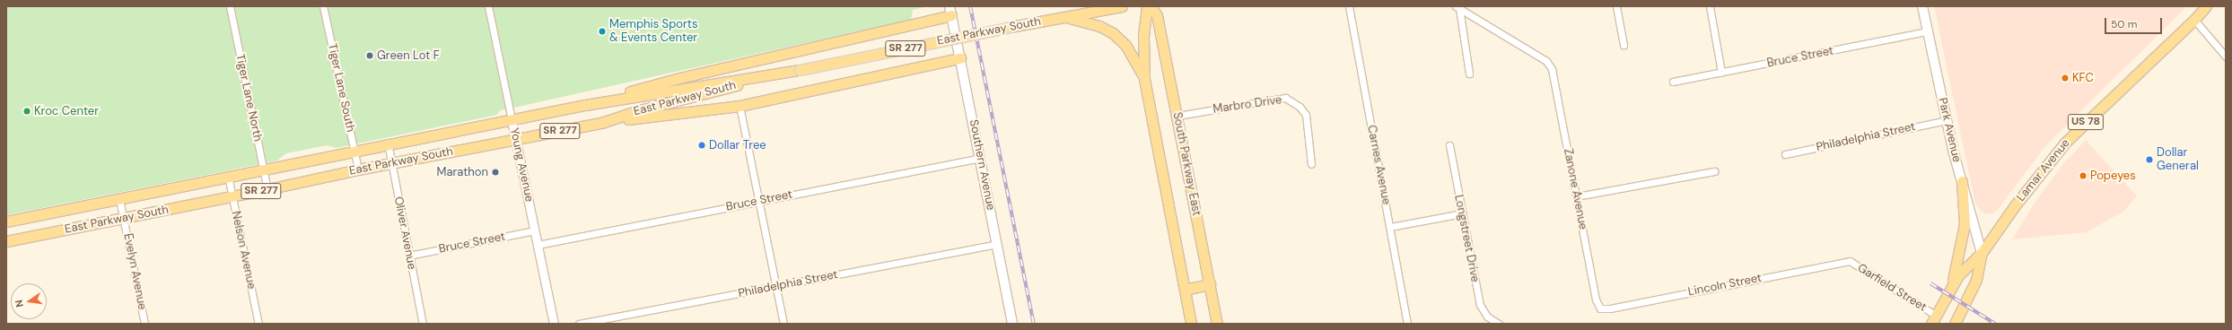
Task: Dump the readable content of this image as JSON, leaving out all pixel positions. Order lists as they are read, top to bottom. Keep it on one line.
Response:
{"streets":{"main road":["East Parkway South","SR 277","US 78","Park Avenue","South Parkway East","Southern Avenue","Lamar Avenue"],"street":["Bruce Street","Tiger Lane South","Tiger Lane North","Marbro Drive","Philadelphia Street","Young Avenue","Carnes Avenue","Zanone Avenue","Oliver Avenue","Longstreet Drive","Nelson Avenue","Evelyn Avenue","Lincoln Street","Garfield Street"]},"crossings":[["East Parkway South","Tiger Lane South"],["East Parkway South","Tiger Lane North"],["East Parkway South","Young Avenue"],["East Parkway South","Oliver Avenue"],["East Parkway South","Nelson Avenue"],["East Parkway South","Evelyn Avenue"],["Bruce Street","Park Avenue"],["Bruce Street","Young Avenue"],["Bruce Street","Southern Avenue"],["Bruce Street","Oliver Avenue"],["Marbro Drive","South Parkway East"],["Park Avenue","Philadelphia Street"],["Park Avenue","Lamar Avenue"],["Philadelphia Street","Southern Avenue"],["Lamar Avenue","Garfield Street"],["Zanone Avenue","Lincoln Street"],["Lincoln Street","Garfield Street"]],"places":["Memphis Sports & Events Center","Green Lot F","KFC","Kroc Center","Dollar Tree","Dollar General","Marathon","Popeyes"],"scale_bar":"50 m","north":"left"}
